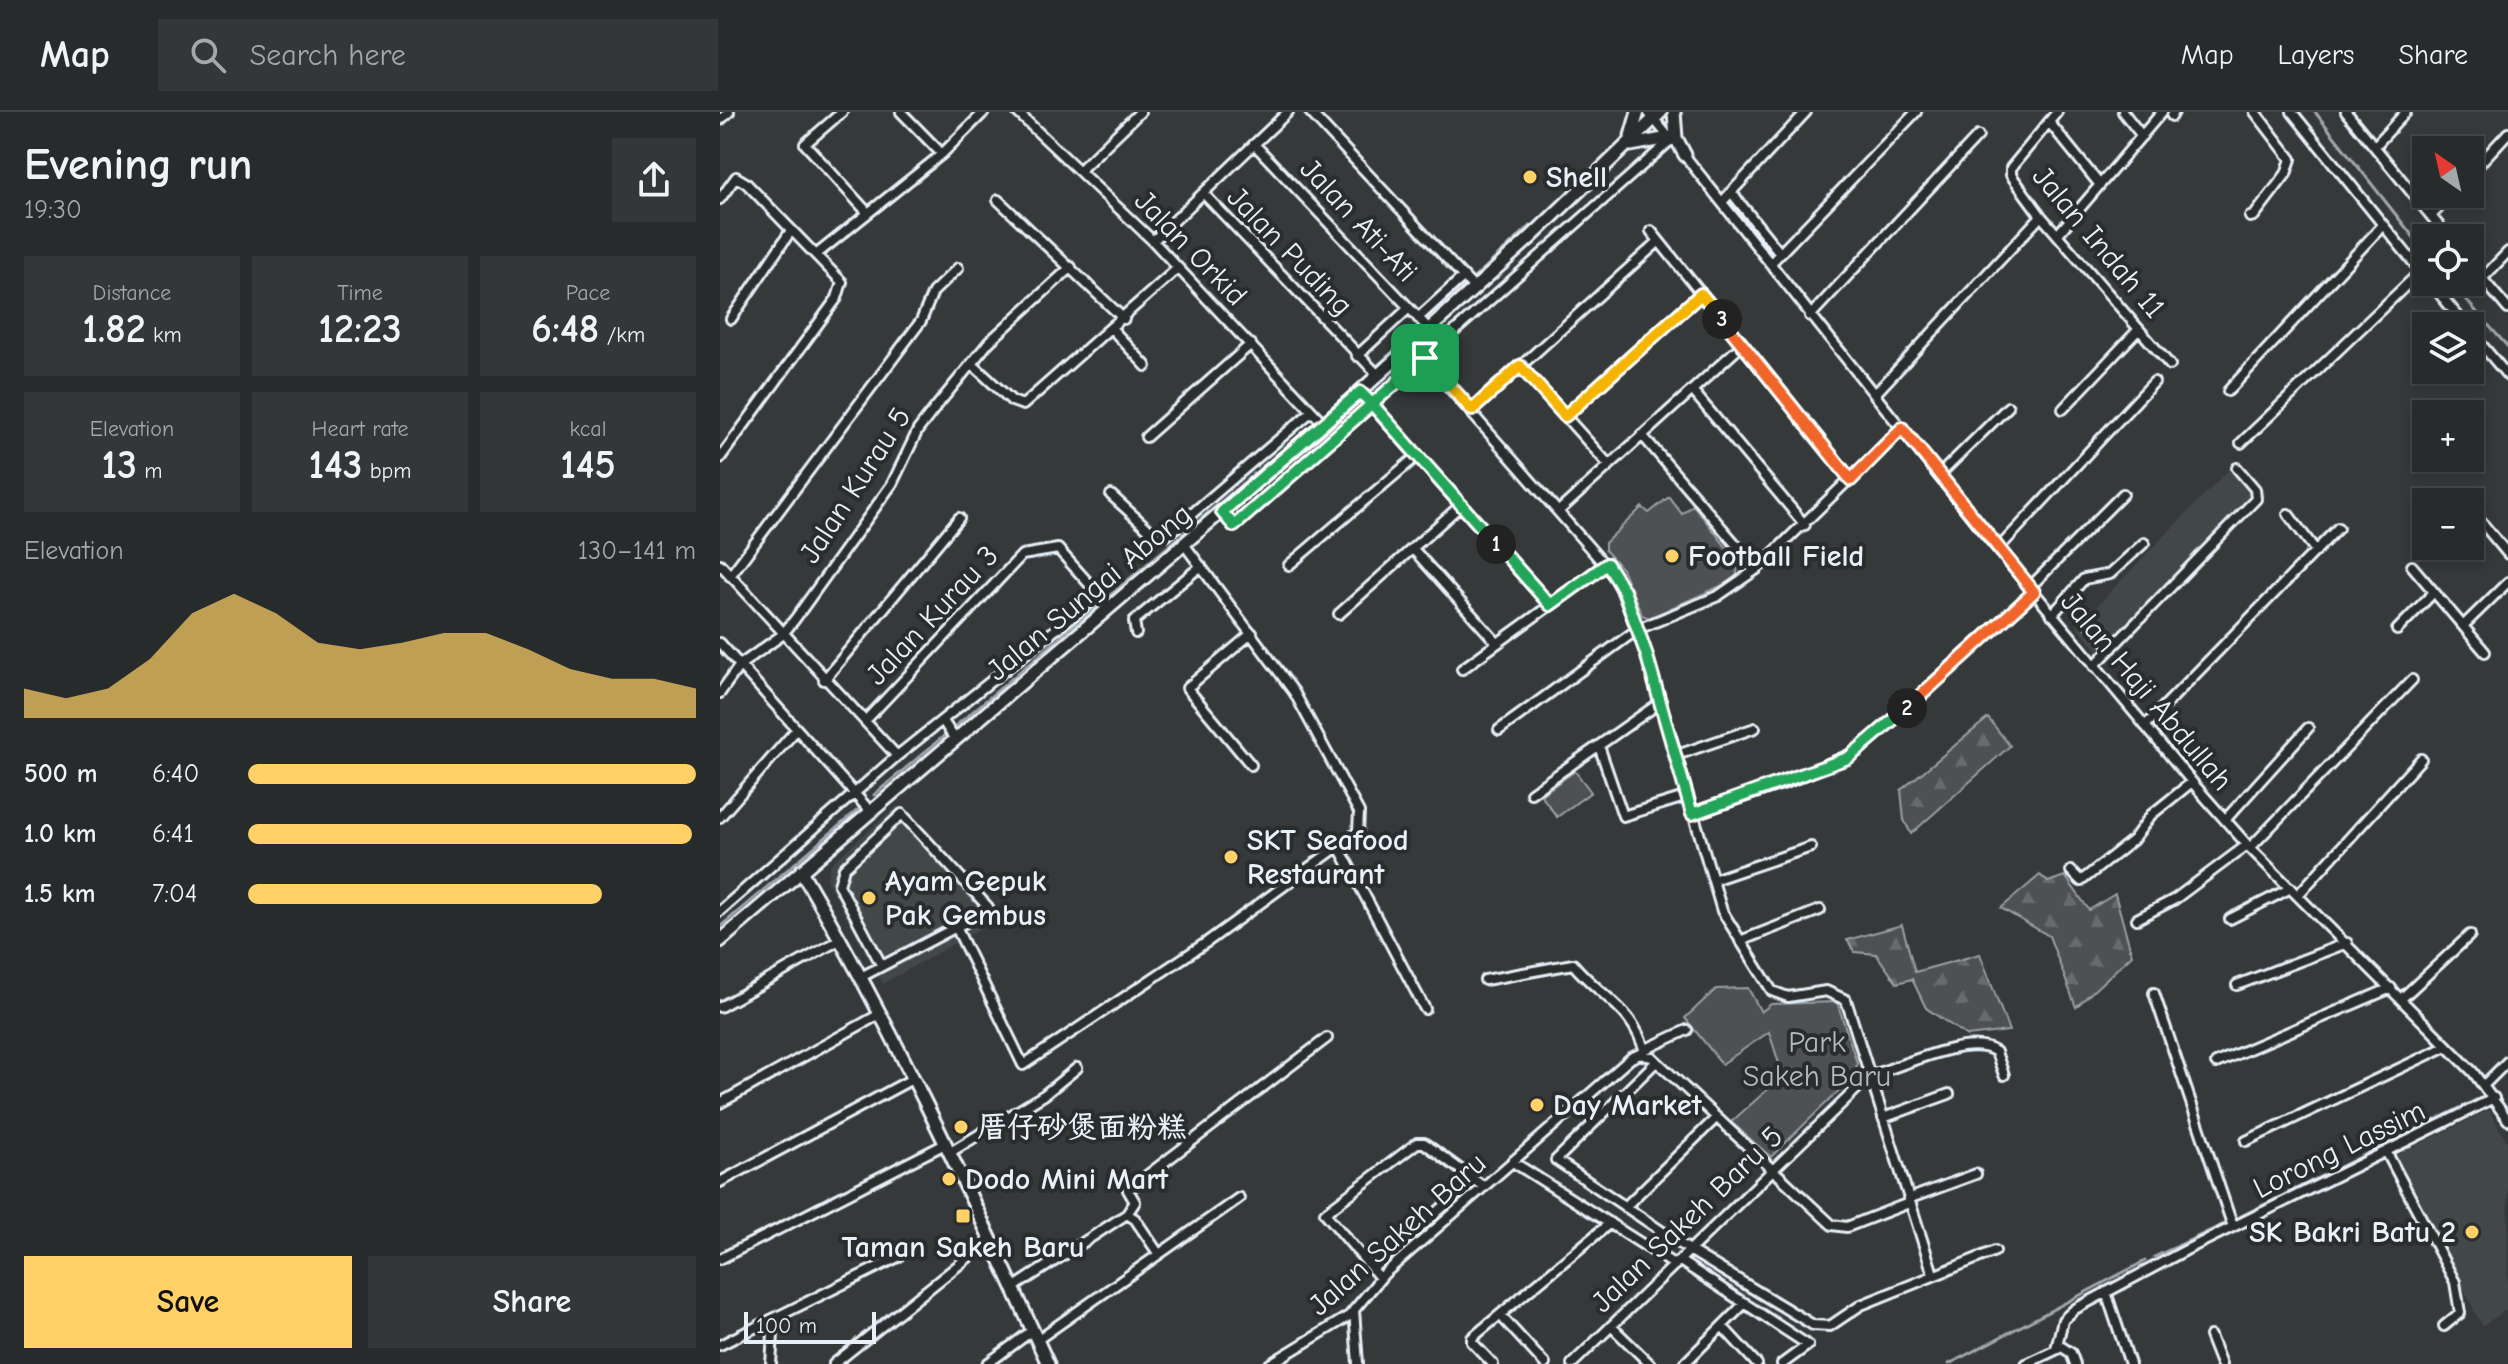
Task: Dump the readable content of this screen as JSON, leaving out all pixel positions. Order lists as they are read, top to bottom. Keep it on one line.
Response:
{"streets":{"street":["Jalan Ati-Ati","Jalan Indah 11","Jalan Orkid","Jalan Puding","Jalan Kurau 5","Jalan Sungai Abong","Jalan Kurau 3","Jalan Haji Abdullah","Lorong Lassim","Jalan Sakeh Baru 5","Jalan Sakeh Baru"]},"crossings":[["Jalan Ati-Ati","Jalan Sungai Abong"],["Jalan Orkid","Jalan Sungai Abong"],["Jalan Puding","Jalan Sungai Abong"],["Jalan Sungai Abong","Jalan Kurau 3"],["Jalan Sungai Abong","Jalan Haji Abdullah"],["Jalan Haji Abdullah","Lorong Lassim"],["Jalan Sakeh Baru 5","Jalan Sakeh Baru"]],"parks":["Park Sakeh Baru"],"places":{"other":["Shell","Football Field","SKT Seafood Restaurant","Ayam Gepuk Pak Gembus","Day Market","厝仔砂煲面粉糕","Dodo Mini Mart","SK Bakri Batu 2"],"transit":["Taman Sakeh Baru"]},"scale_bar":"100 m","north":"top left","page":{"header":"Map","search":"Search here","nav":["Map","Layers","Share"],"heading":["Evening run","19:30"],"map_buttons":["+","−"],"stats":[["Distance","1.82 km"],["Time","12:23"],["Pace","6:48 /km"],["Elevation","13 m"],["Heart rate","143 bpm"],["kcal","145"]],"pins":["3","1","2"],"chart":["Elevation","130–141 m"],"list":[{"name":"500 m","note":"6:40"},{"name":"1.0 km","note":"6:41"},{"name":"1.5 km","note":"7:04"}],"buttons":["Save","Share"],"scale":"100 m"}}
